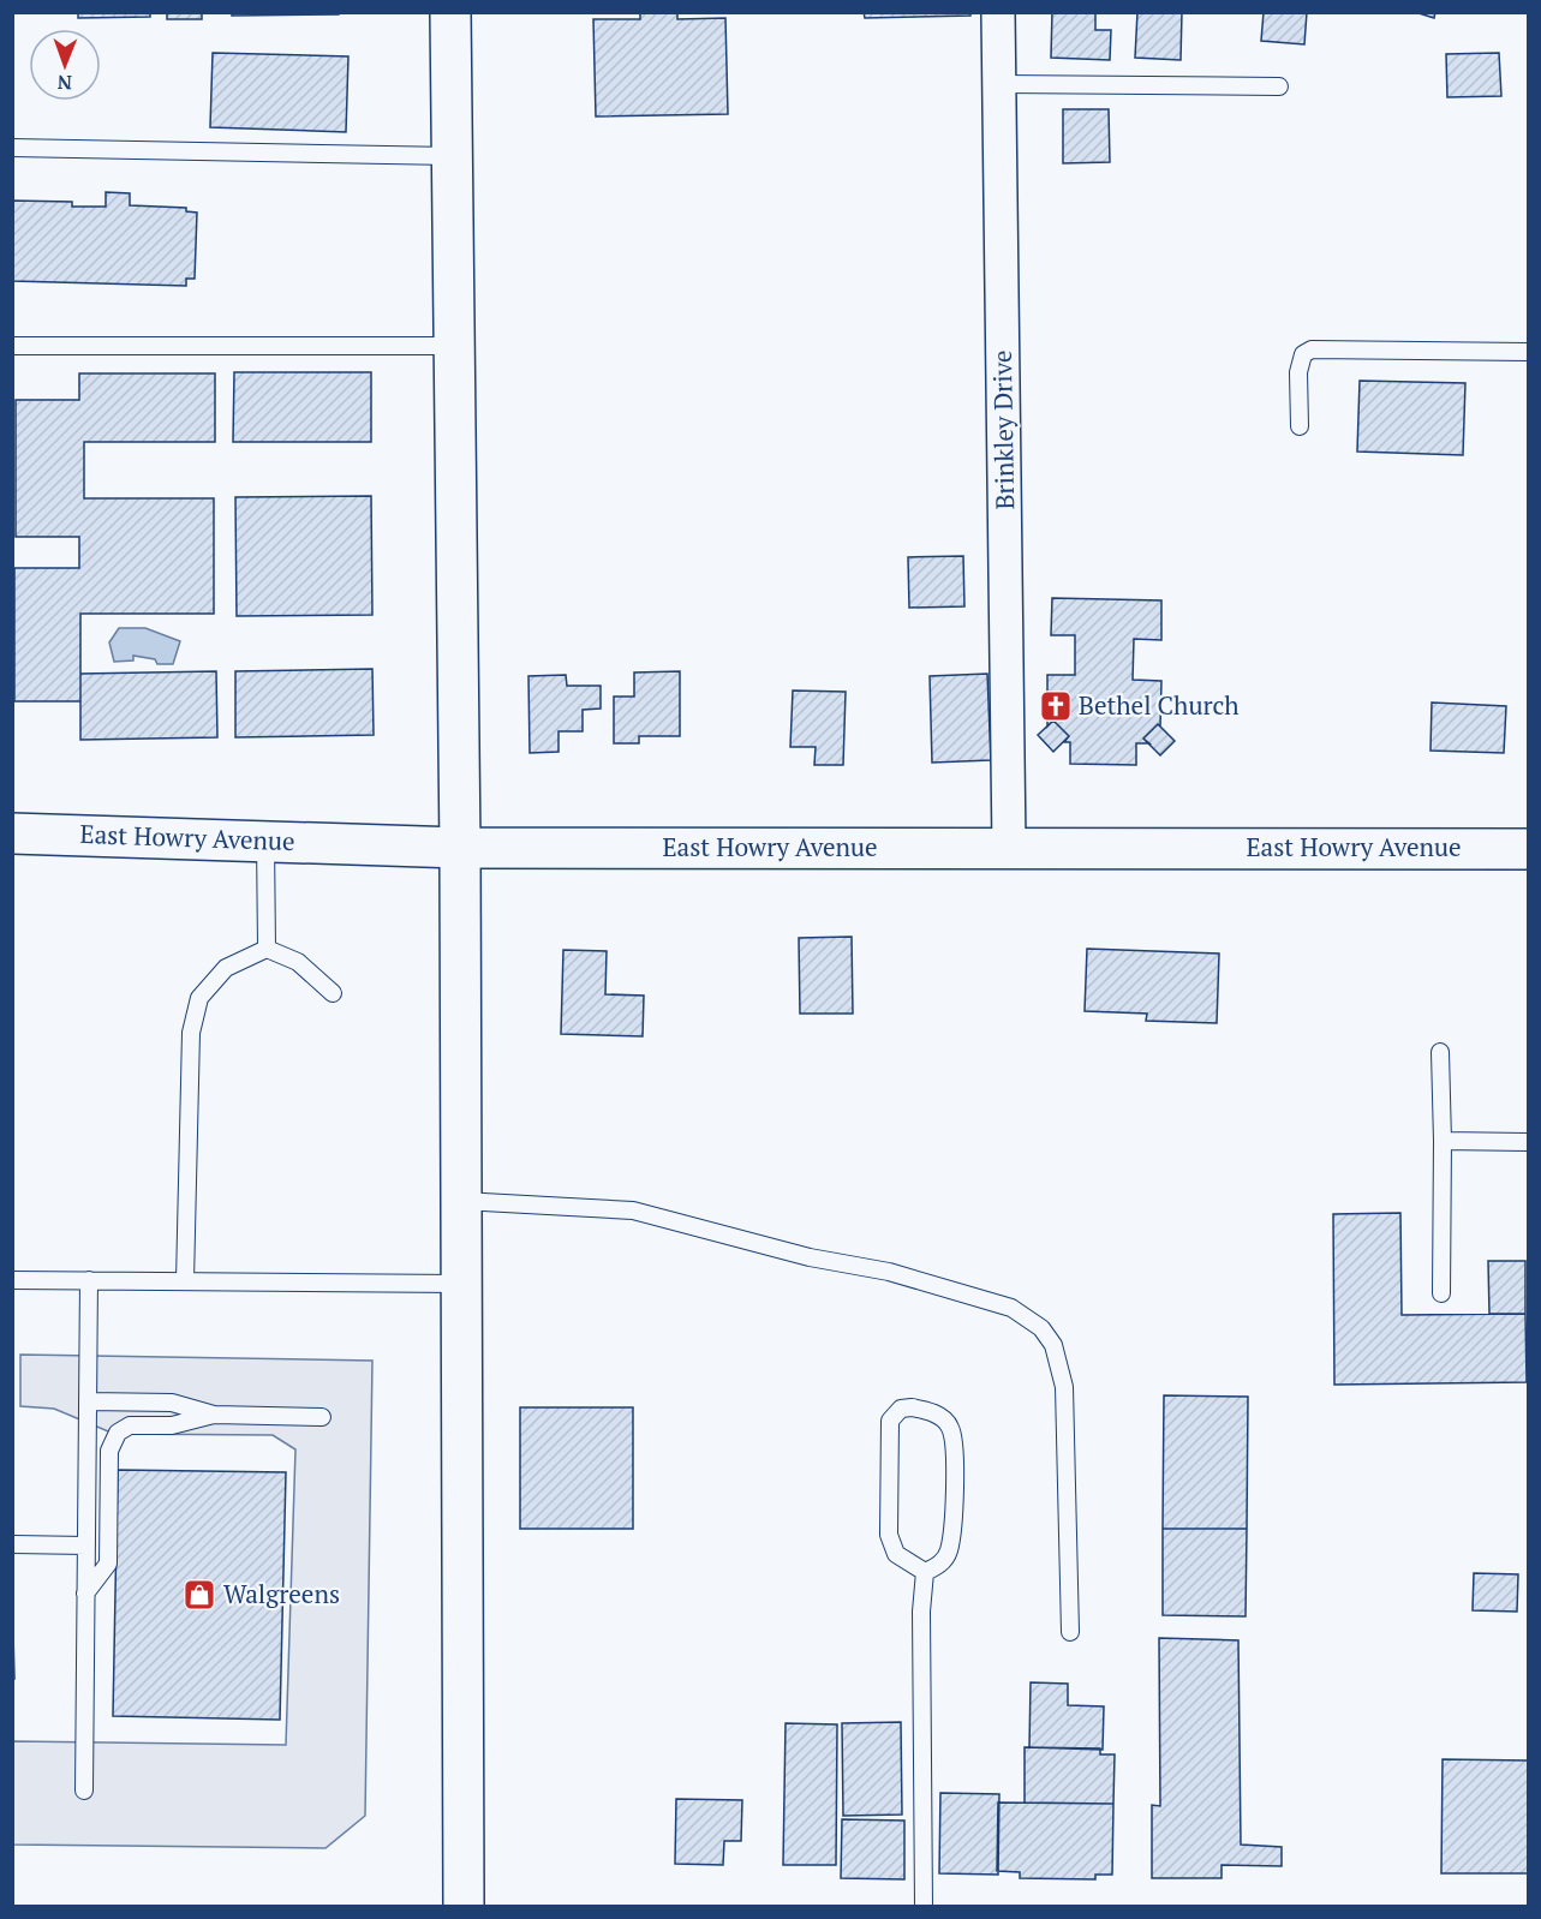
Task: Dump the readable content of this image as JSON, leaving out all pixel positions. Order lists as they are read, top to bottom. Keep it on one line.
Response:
{"streets":{"main road":["East Howry Avenue"],"street":["Brinkley Drive"]},"crossings":[["Brinkley Drive","East Howry Avenue"]],"places":{"church":["Bethel Church"],"shop":["Walgreens"]},"north":"bottom"}
